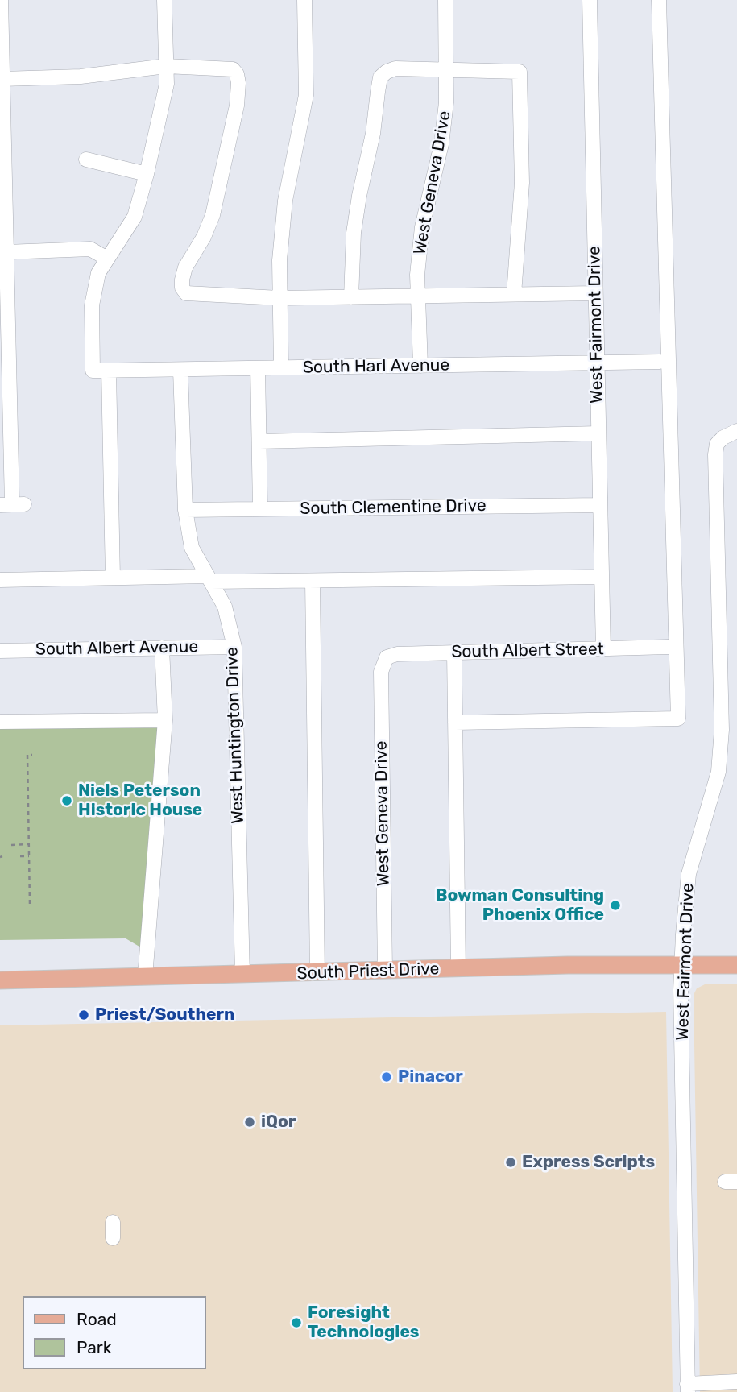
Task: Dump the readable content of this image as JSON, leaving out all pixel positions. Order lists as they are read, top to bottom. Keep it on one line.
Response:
{"streets":{"main road":["South Priest Drive"],"street":["West Geneva Drive","West Fairmont Drive","South Harl Avenue","South Clementine Drive","South Albert Avenue","South Albert Street","West Huntington Drive"]},"crossings":[["West Geneva Drive","South Harl Avenue"],["West Geneva Drive","South Albert Street"],["West Geneva Drive","South Priest Drive"],["West Fairmont Drive","South Harl Avenue"],["West Fairmont Drive","South Clementine Drive"],["West Fairmont Drive","South Albert Street"],["West Fairmont Drive","South Priest Drive"],["South Harl Avenue","West Huntington Drive"],["South Clementine Drive","West Huntington Drive"],["South Albert Avenue","West Huntington Drive"],["West Huntington Drive","South Priest Drive"]],"places":["Niels Peterson Historic House","Bowman Consulting Phoenix Office","Priest/Southern","Pinacor","iQor","Express Scripts","Foresight Technologies"],"legend":["Road","Park"]}
